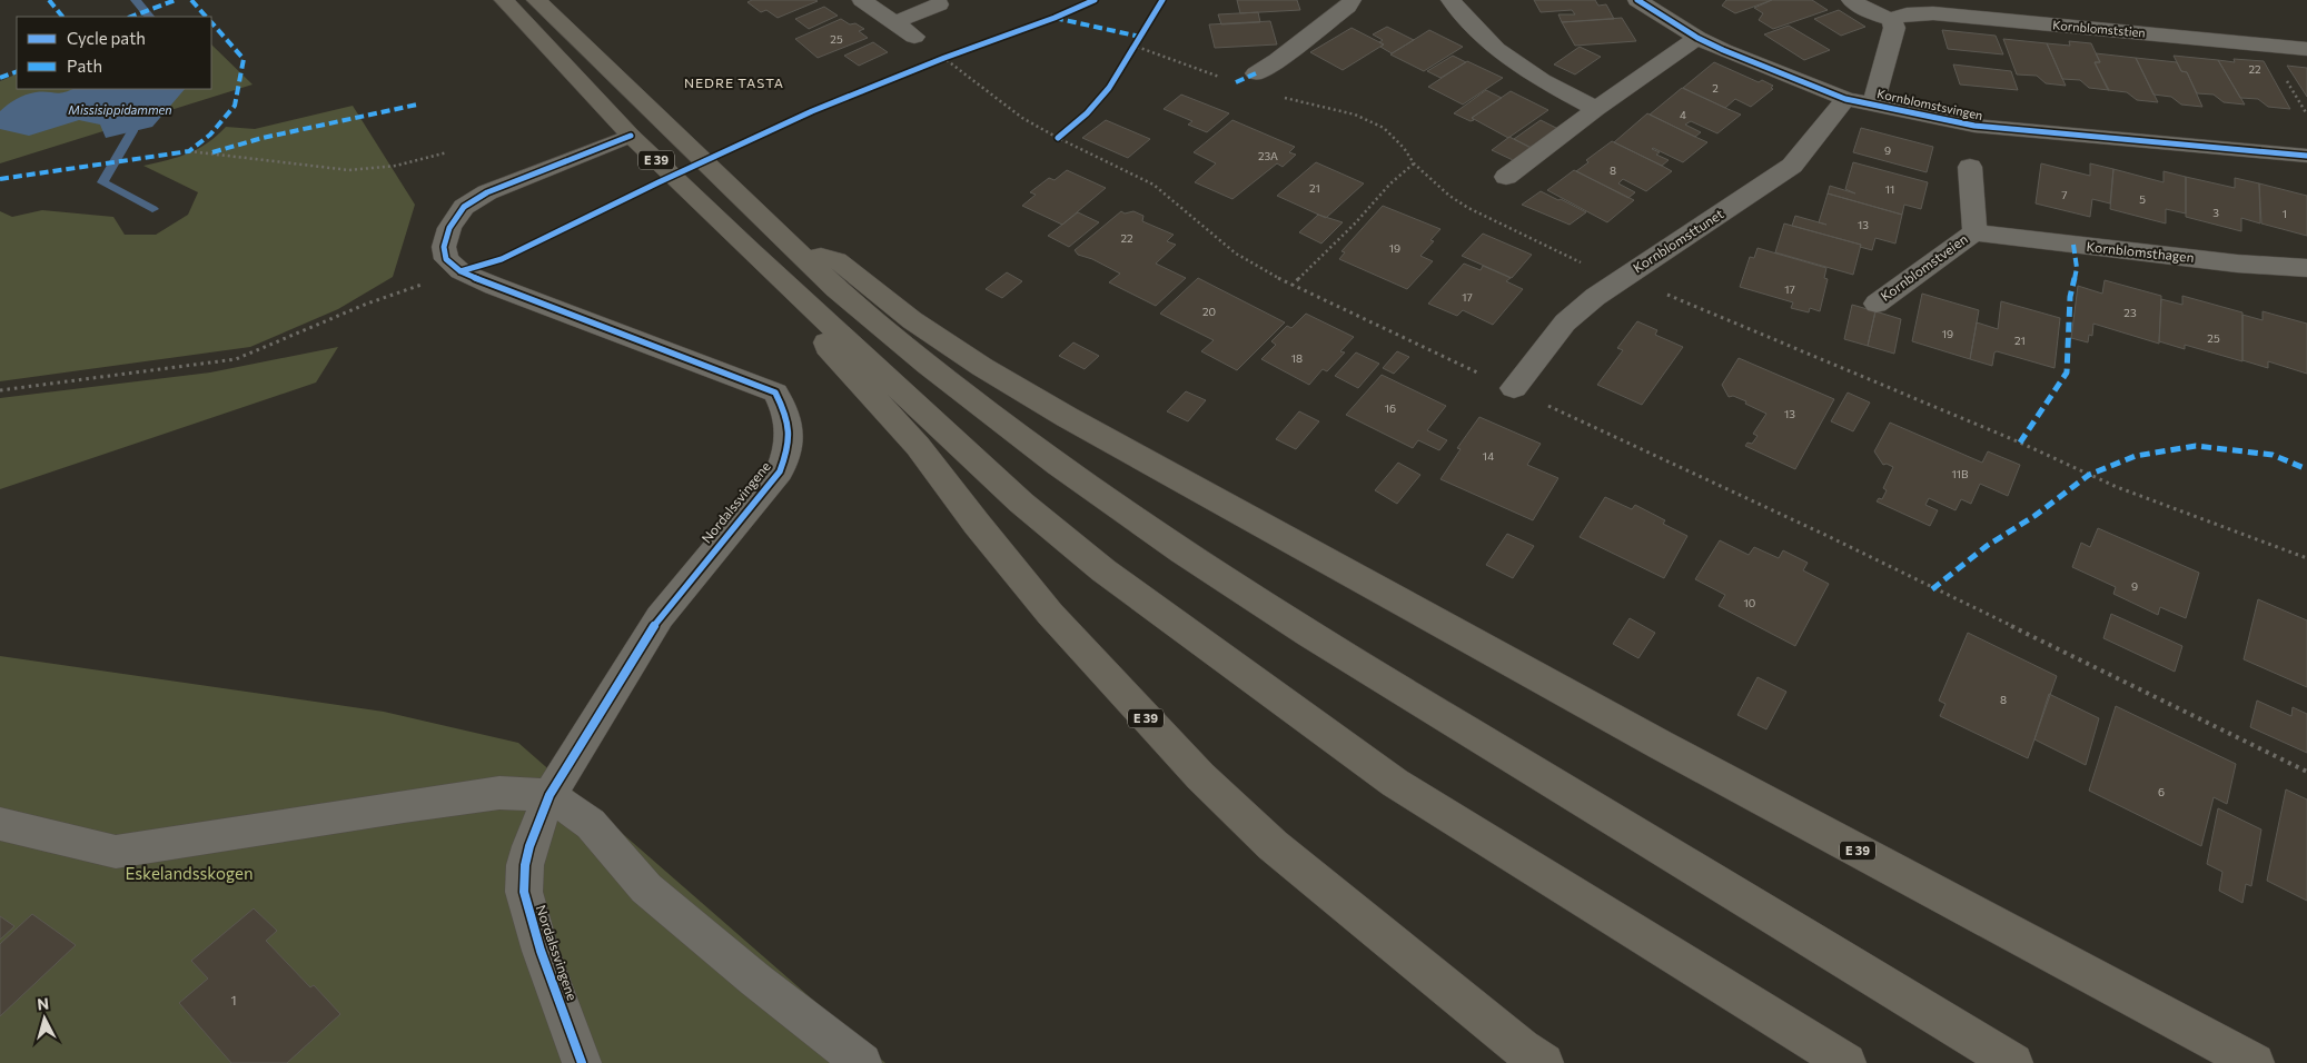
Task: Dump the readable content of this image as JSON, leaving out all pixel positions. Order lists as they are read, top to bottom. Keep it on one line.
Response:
{"streets":{"highway":["E 39"],"street":["Kornblomststien","Kornblomstsvingen","Kornblomsttunet","Kornblomsthagen","Kornblomstveien","Nordalssvingene"]},"crossings":[["Kornblomstsvingen","Kornblomsttunet"],["E 39","Nordalssvingene"],["Kornblomsthagen","Kornblomstveien"]],"districts":["NEDRE TASTA"],"water":["Missisippidammen"],"parks":["Eskelandsskogen"],"house_numbers":["25","22","2","4","9","23A","8","21","11","7","5","3","1","13","22","19","17","17","20","23","19","25","21","18","16","13","14","11B","9","10","8","6","1"],"legend":["Cycle path","Path"],"north":"top"}
